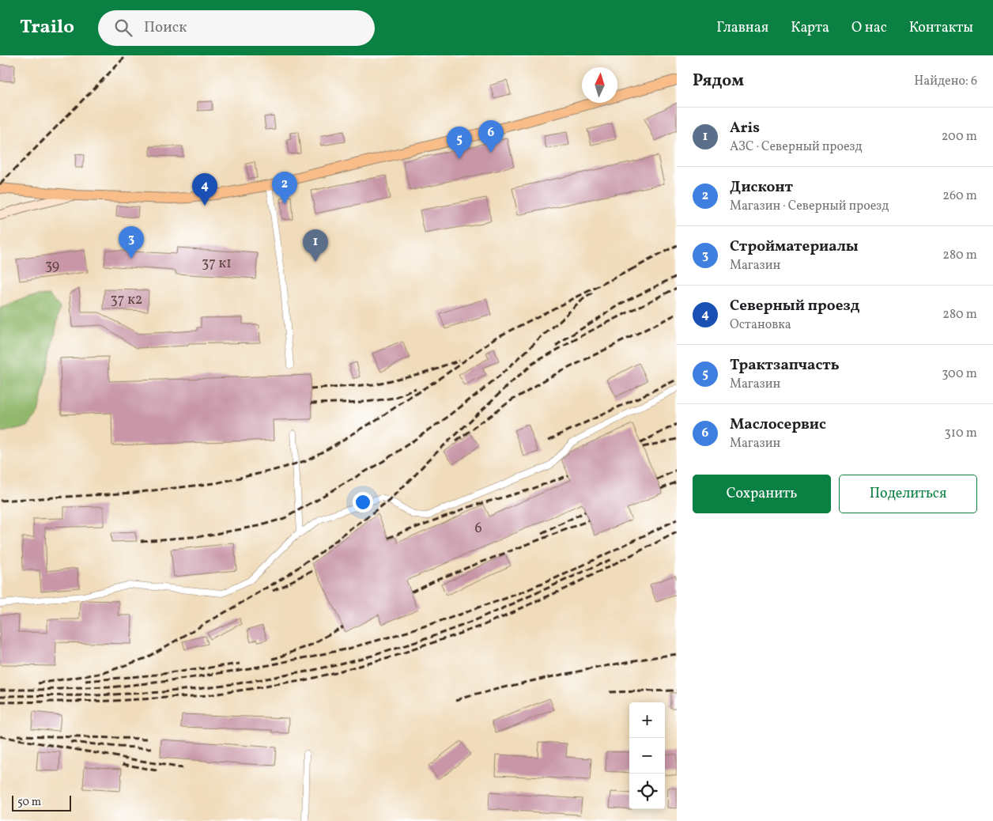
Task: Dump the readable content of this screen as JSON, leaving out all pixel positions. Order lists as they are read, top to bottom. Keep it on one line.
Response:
{"house_numbers":["37 к1","39","37 к2","6"],"scale_bar":"50 m","north":"top","page":{"header":"Trailo","search":"Поиск","nav":["Главная","Карта","О нас","Контакты"],"heading":["Рядом","Найдено: 6"],"list":[{"mark":"1","name":"Aris","note":"АЗС · Северный проезд","value":"200 m"},{"mark":"2","name":"Дисконт","note":"Магазин · Северный проезд","value":"260 m"},{"mark":"3","name":"Стройматериалы","note":"Магазин","value":"280 m"},{"mark":"4","name":"Северный проезд","note":"Остановка","value":"280 m"},{"mark":"5","name":"Трактзапчасть","note":"Магазин","value":"300 m"},{"mark":"6","name":"Маслосервис","note":"Магазин","value":"310 m"}],"pins":["6","5","2","4","3","1"],"buttons":["Сохранить","Поделиться"],"map_buttons":["+","−"],"scale":"50 m"}}
